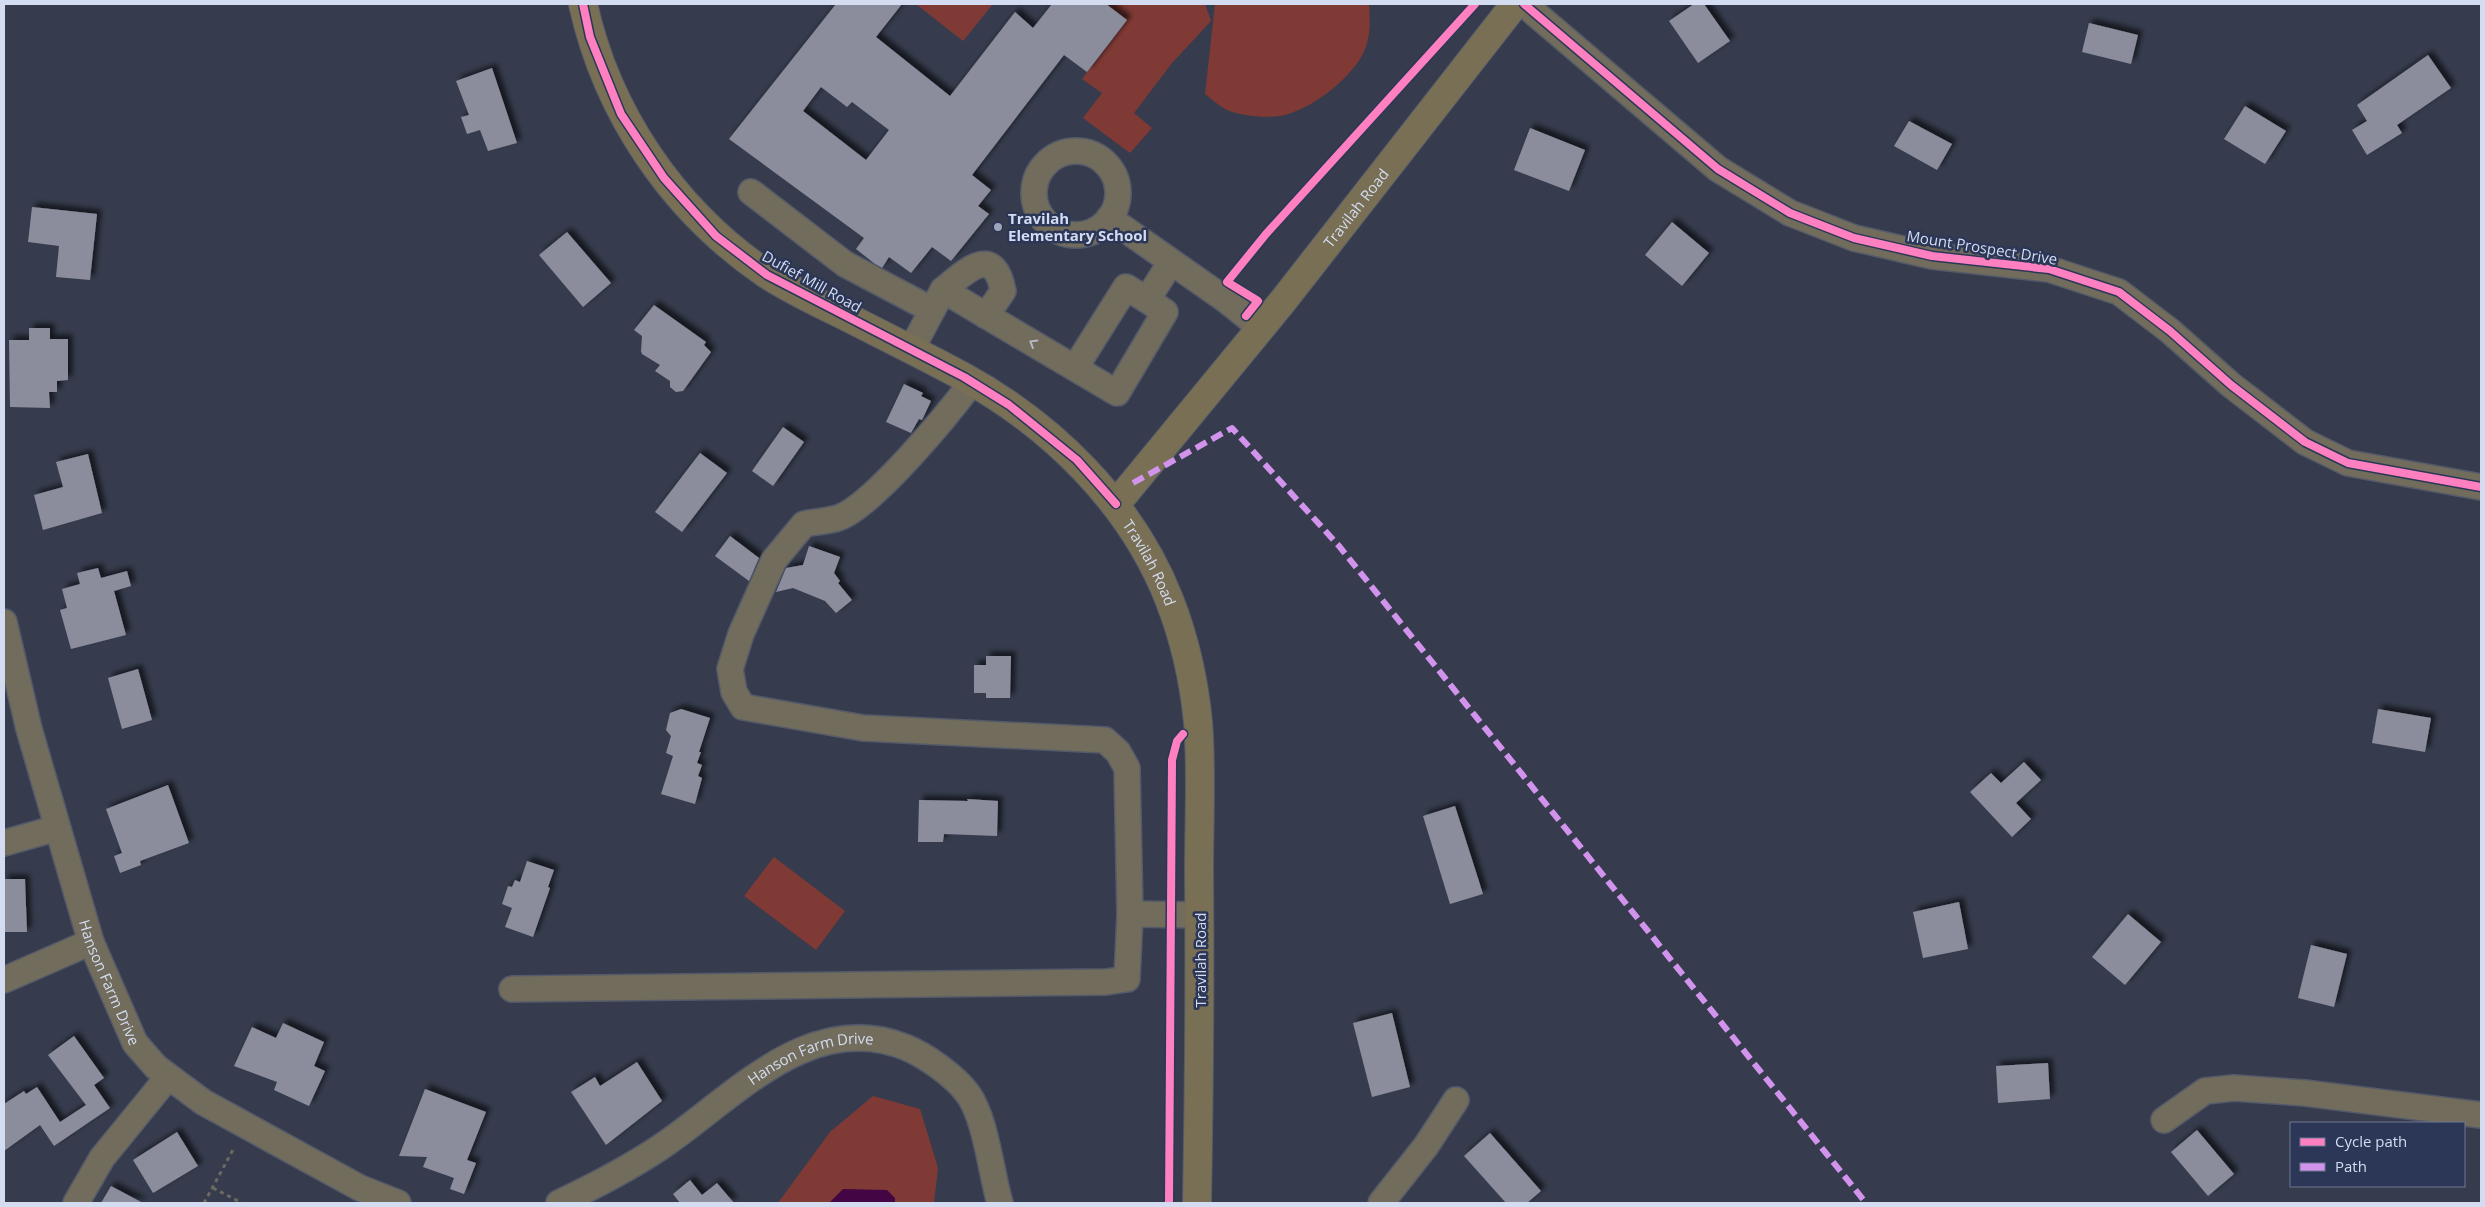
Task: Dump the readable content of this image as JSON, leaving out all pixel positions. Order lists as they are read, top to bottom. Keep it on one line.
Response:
{"streets":{"main road":["Travilah Road","Dufief Mill Road"],"street":["Mount Prospect Drive","Hanson Farm Drive"]},"crossings":[["Travilah Road","Dufief Mill Road"]],"places":["Travilah Elementary School"],"legend":["Cycle path","Path"]}
